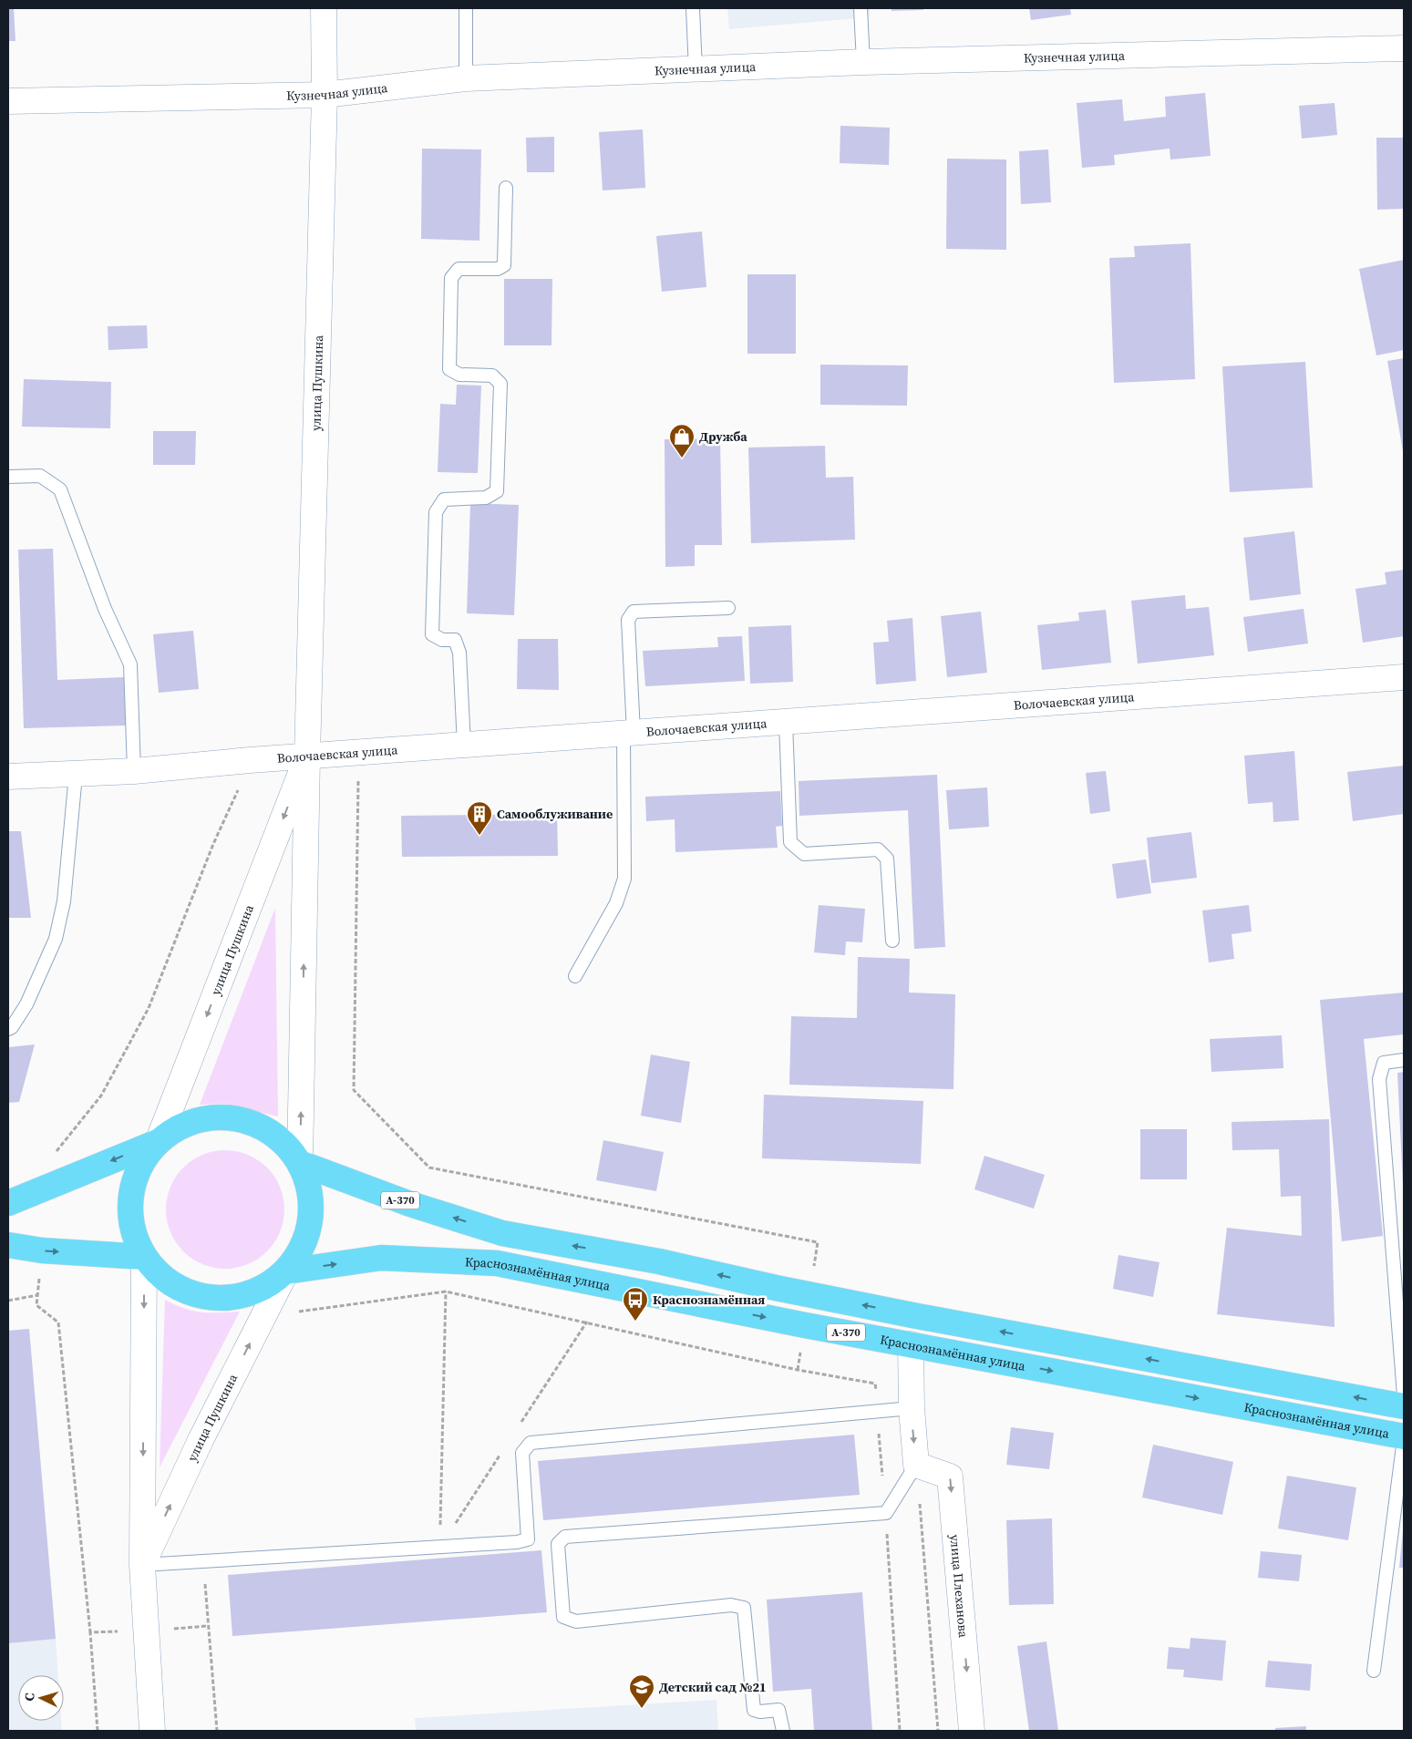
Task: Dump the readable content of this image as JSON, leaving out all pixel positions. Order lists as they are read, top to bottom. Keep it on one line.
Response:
{"streets":{"highway":["А-370","Краснознамённая улица"],"street":["Кузнечная улица","улица Пушкина","Волочаевская улица","улица Плеханова"]},"crossings":[["Кузнечная улица","улица Пушкина"],["улица Пушкина","Волочаевская улица"],["улица Пушкина","А-370"],["улица Пушкина","Краснознамённая улица"],["А-370","Краснознамённая улица"]],"one_way":["улица Плеханова"],"places":{"shop":["Дружба"],"building":["Самооблуживание"],"bus stop":["Краснознамённая"],"school or university":["Детский сад №21"]},"north":"left"}
